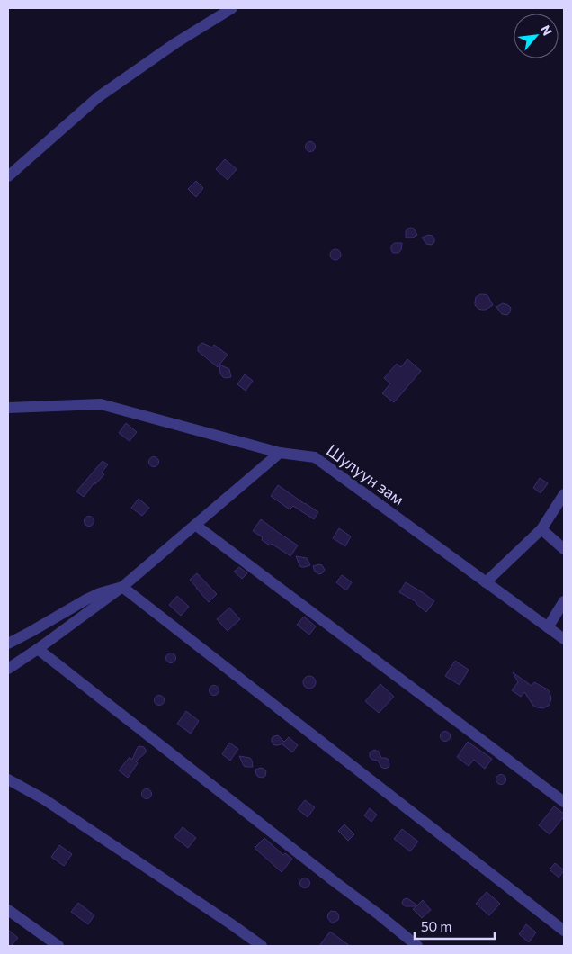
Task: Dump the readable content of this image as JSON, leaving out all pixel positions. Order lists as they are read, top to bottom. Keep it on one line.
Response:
{"streets":{"street":["Шулуун зам"]},"scale_bar":"50 m","north":"top right"}
